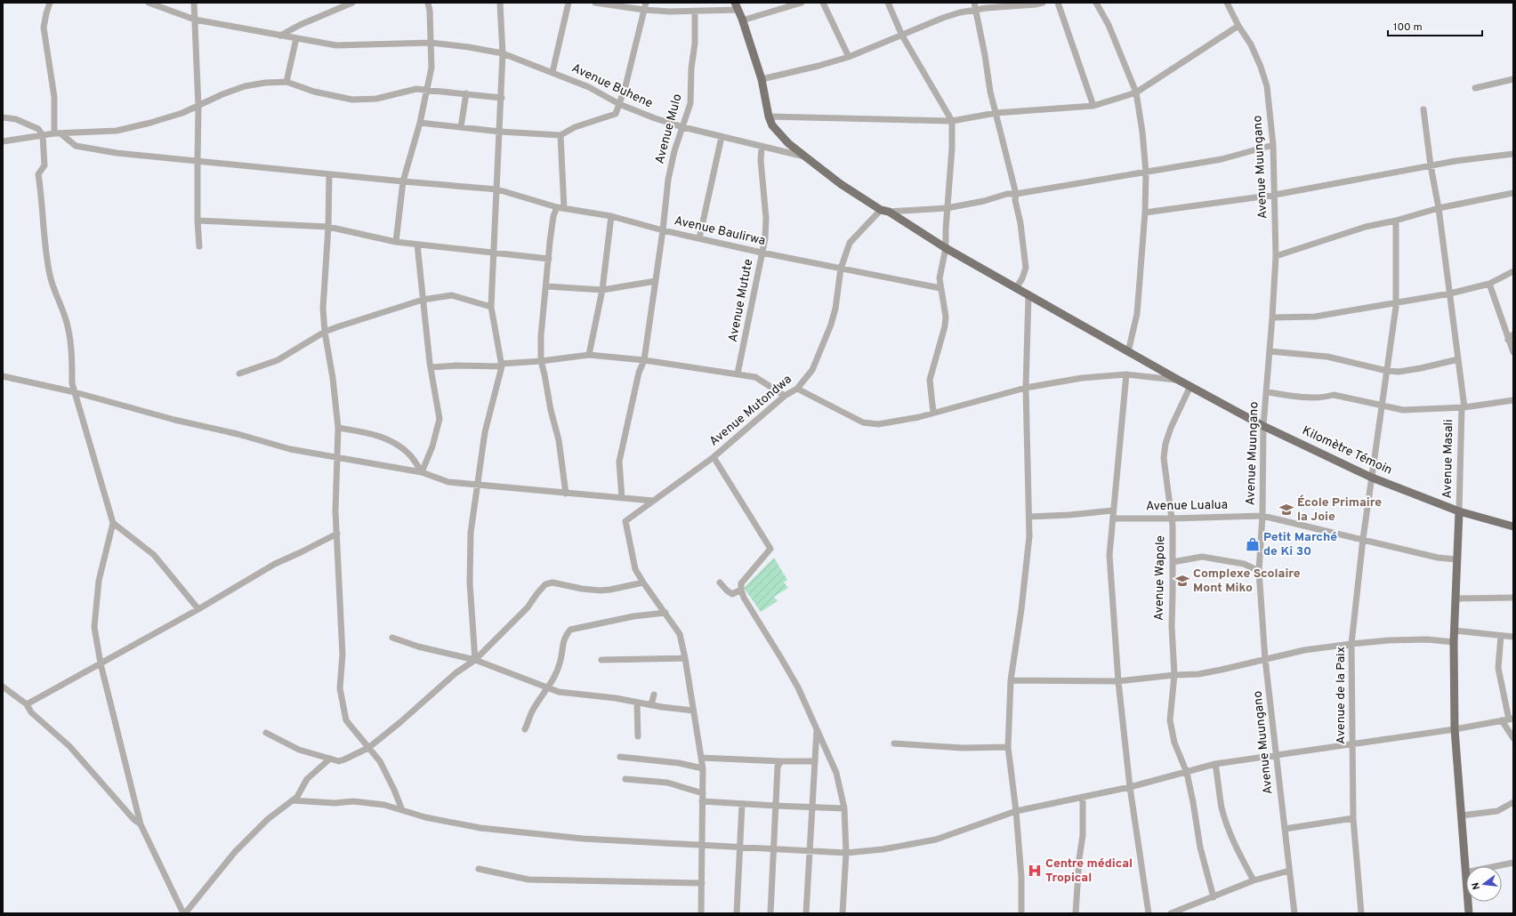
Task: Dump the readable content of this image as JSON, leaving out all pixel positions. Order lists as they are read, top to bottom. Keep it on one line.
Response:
{"streets":{"main road":["Kilomètre Témoin"],"street":["Avenue Buhene","Avenue Mulo","Avenue Muungano","Avenue Baulirwa","Avenue Mutute","Avenue Mutondwa","Avenue Masali","Avenue Lualua","Avenue Wapole","Avenue de la Paix"]},"crossings":[["Avenue Buhene","Avenue Mulo"],["Avenue Buhene","Avenue Mutute"],["Avenue Buhene","Kilomètre Témoin"],["Avenue Mulo","Avenue Baulirwa"],["Avenue Muungano","Kilomètre Témoin"],["Avenue Muungano","Avenue Lualua"],["Avenue Baulirwa","Avenue Mutute"],["Avenue Baulirwa","Avenue Mutondwa"],["Avenue Mutondwa","Kilomètre Témoin"],["Kilomètre Témoin","Avenue Masali"],["Kilomètre Témoin","Avenue Wapole"],["Kilomètre Témoin","Avenue de la Paix"],["Avenue Lualua","Avenue Wapole"],["Avenue Lualua","Avenue de la Paix"]],"places":{"school or university":["École Primaire la Joie","Complexe Scolaire Mont Miko"],"shop":["Petit Marché de Ki 30"],"hospital":["Centre médical Tropical"]},"scale_bar":"100 m","north":"left"}
